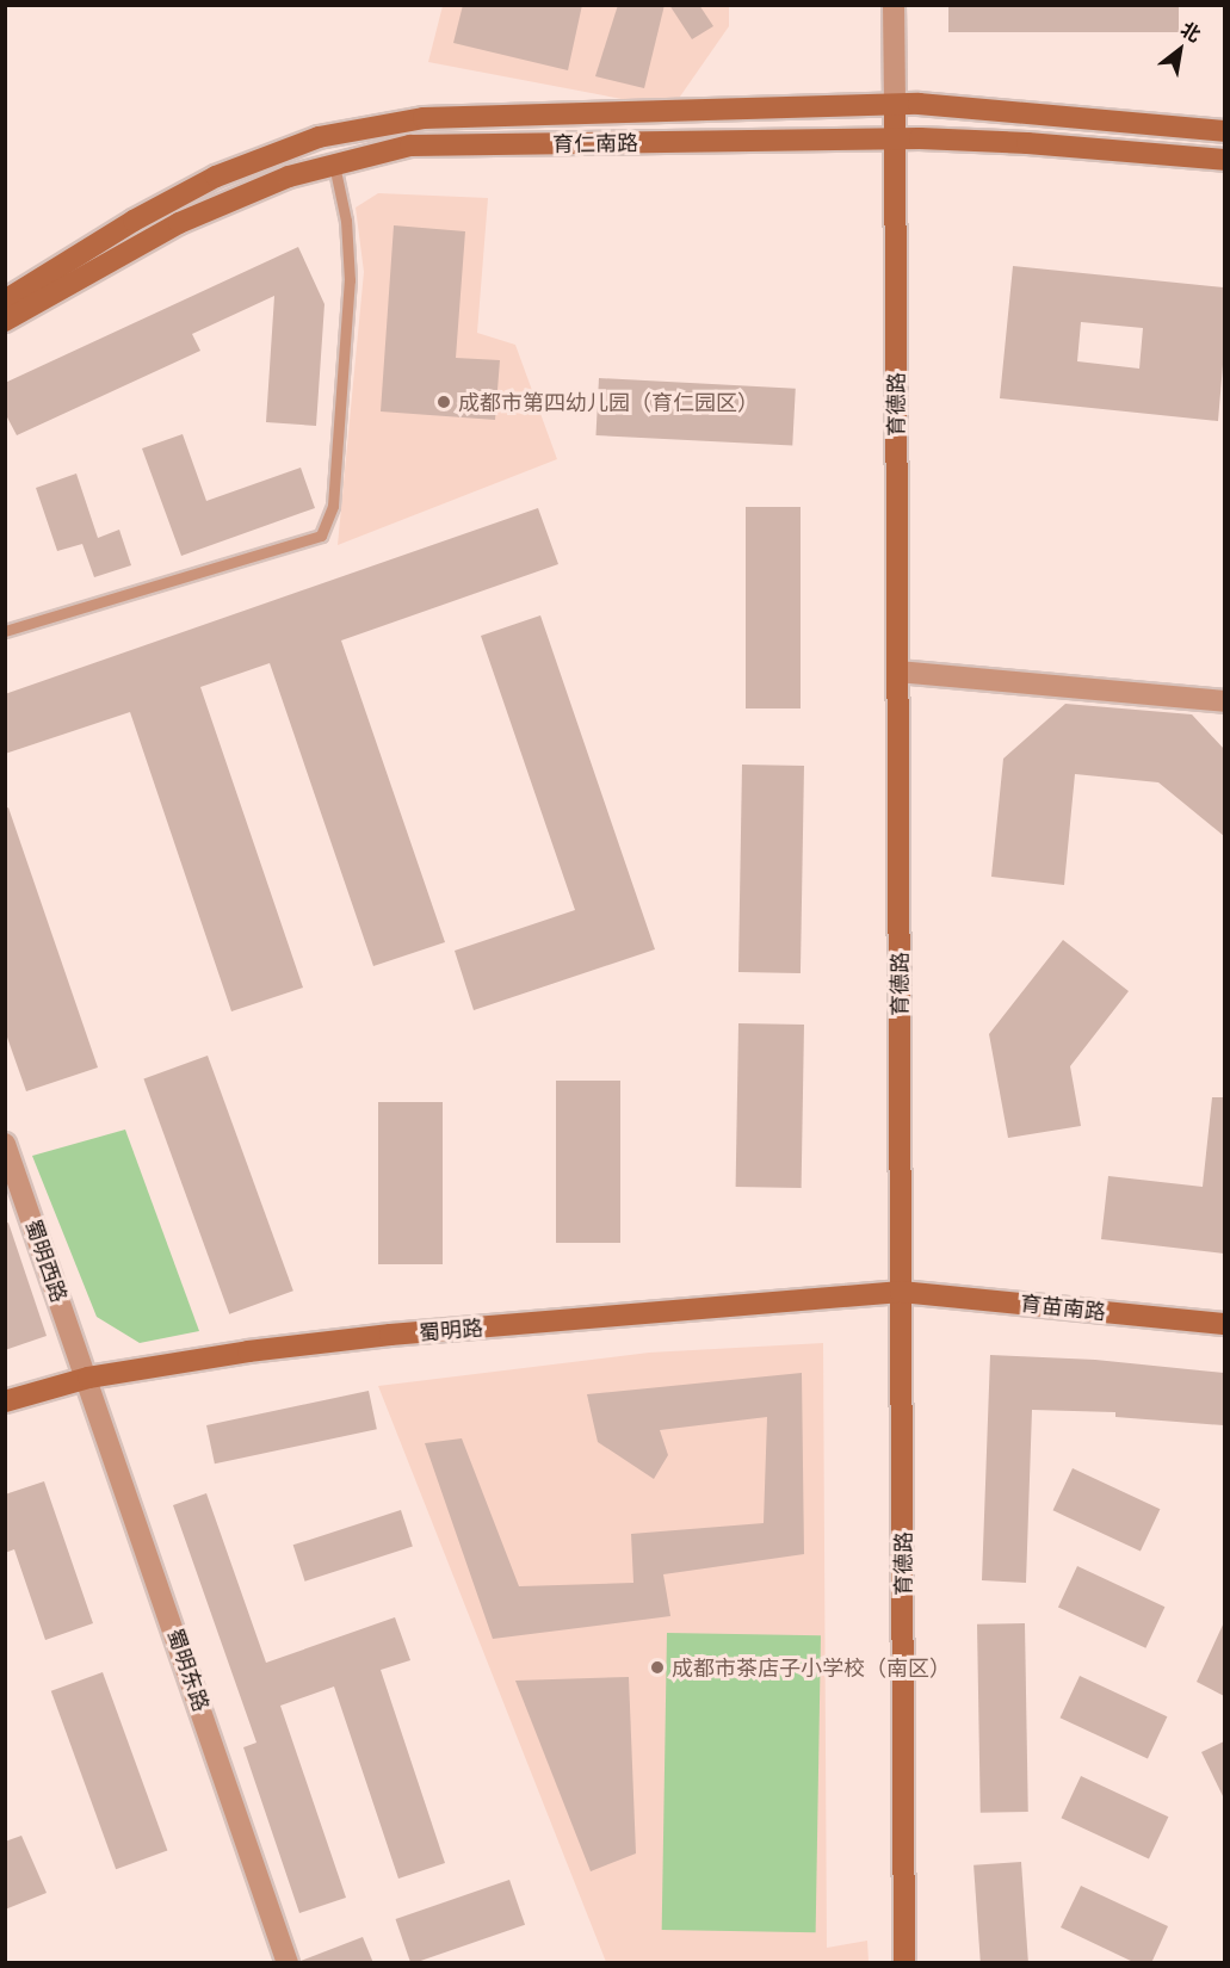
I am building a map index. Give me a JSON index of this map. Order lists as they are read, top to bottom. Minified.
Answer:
{"streets":{"street":["育仁南路","育德路","蜀明西路","育苗南路","蜀明路","蜀明东路"]},"crossings":[["育仁南路","育德路"],["育德路","育苗南路"],["育德路","蜀明路"],["蜀明西路","蜀明路"],["蜀明西路","蜀明东路"],["育苗南路","蜀明路"],["蜀明路","蜀明东路"]],"places":["成都市第四幼儿园（育仁园区）","成都市茶店子小学校（南区）"],"north":"top right"}
